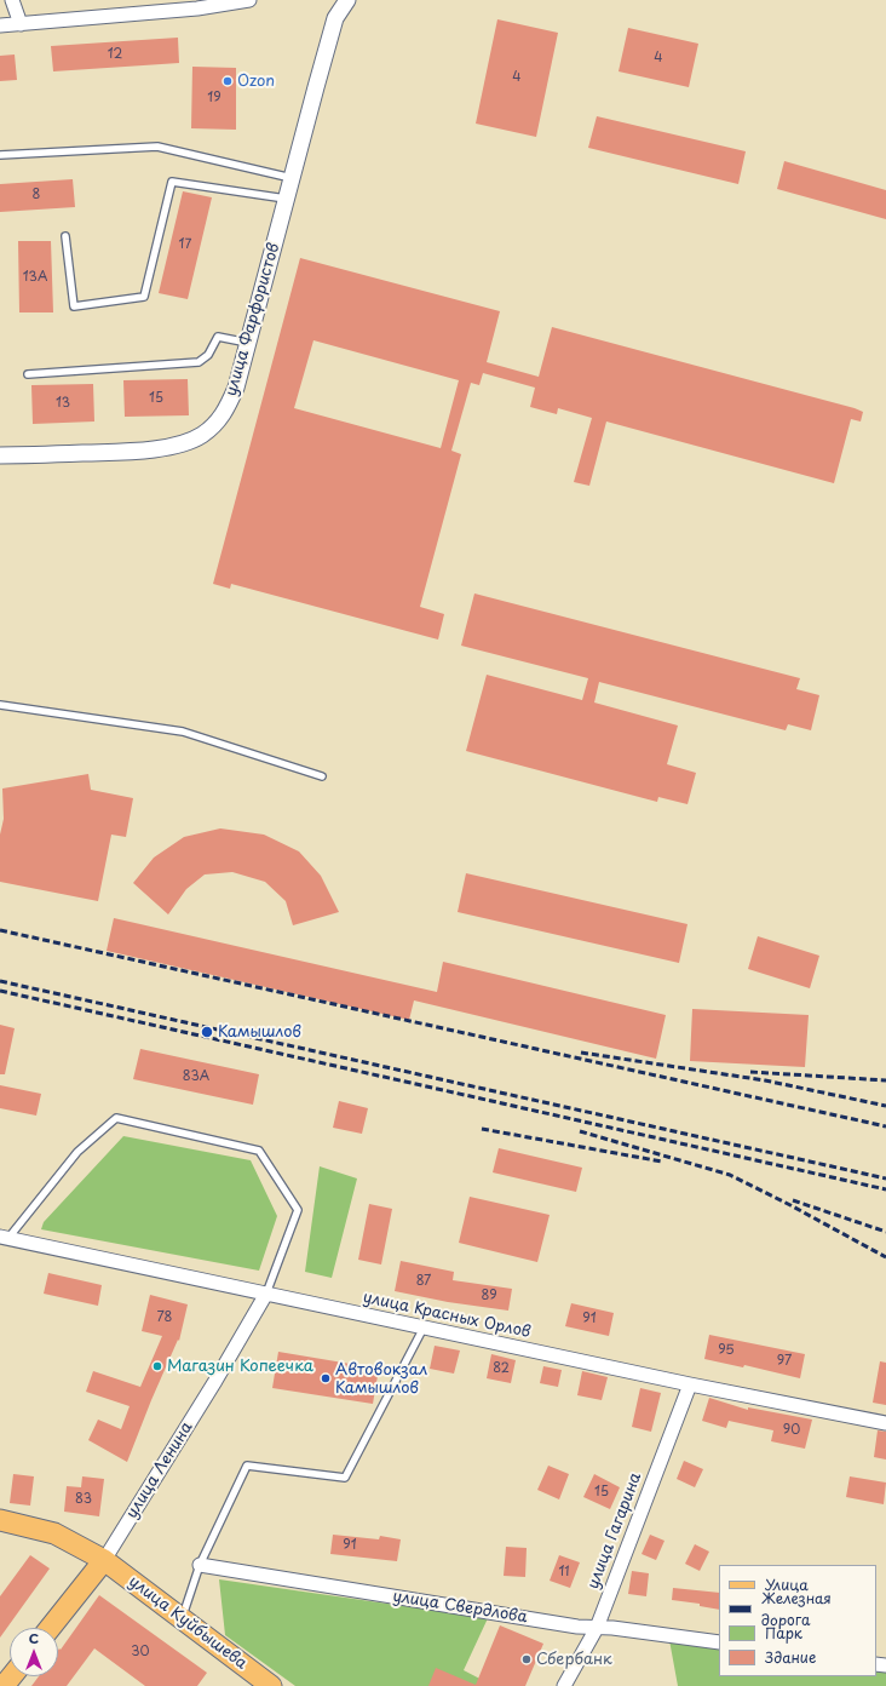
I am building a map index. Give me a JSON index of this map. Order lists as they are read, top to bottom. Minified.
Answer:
{"streets":{"main road":["улица Ленина","улица Куйбышева"],"street":["улица Фарфористов","улица Красных Орлов","улица Гагарина","улица Свердлова"]},"crossings":[["улица Красных Орлов","улица Ленина"],["улица Красных Орлов","улица Гагарина"],["улица Ленина","улица Куйбышева"],["улица Гагарина","улица Свердлова"]],"places":["Ozon","Камышлов","Магазин Копеечка","Автовокзал Камышлов","Сбербанк"],"house_numbers":["12","4","4","19","8","17","13А","15","13","83А","87","89","78","91","95","97","82","90","15","83","91","11","30"],"legend":["Улица","Железная дорога","Парк","Здание"],"north":"top"}
